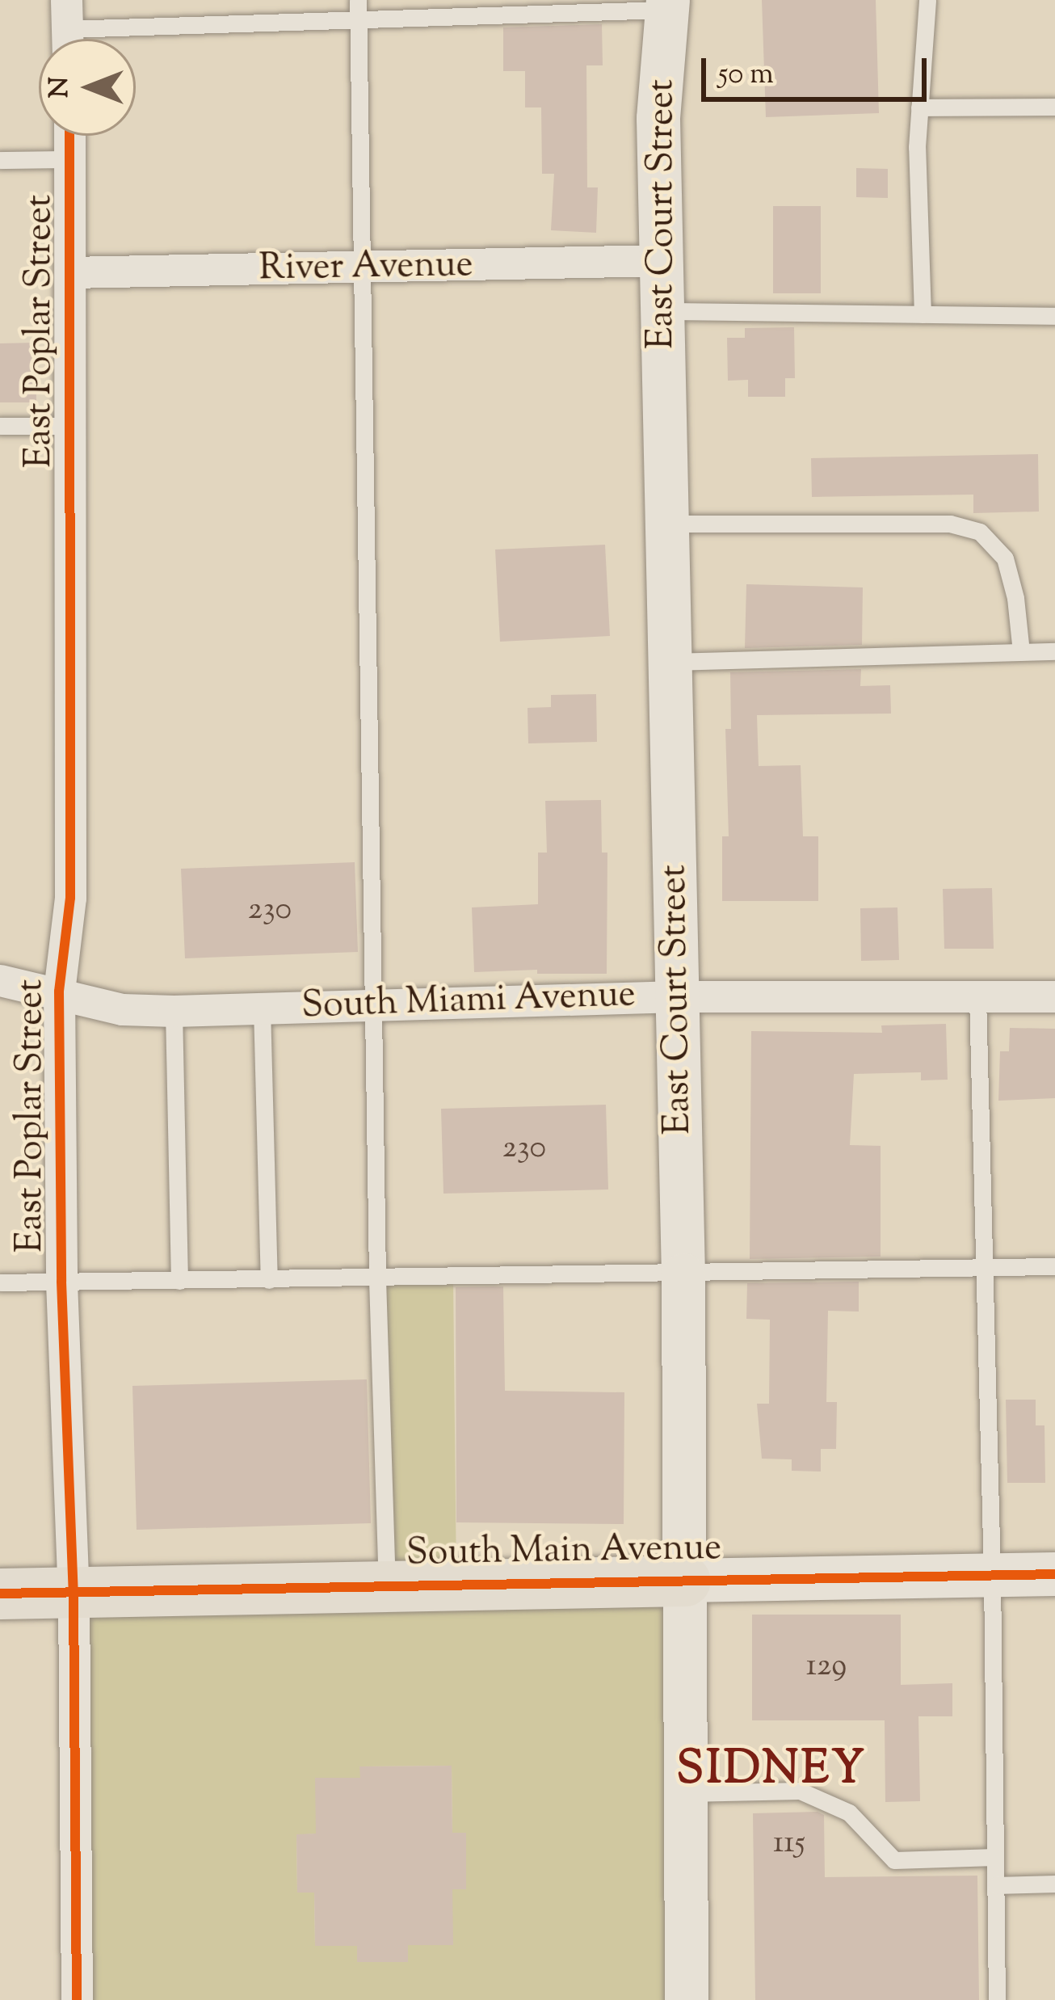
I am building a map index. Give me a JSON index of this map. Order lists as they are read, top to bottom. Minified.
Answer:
{"streets":{"main road":["East Court Street","South Main Avenue"],"street":["River Avenue","East Poplar Street","South Miami Avenue"]},"crossings":[["East Court Street","River Avenue"],["East Court Street","South Miami Avenue"],["East Court Street","South Main Avenue"],["River Avenue","East Poplar Street"],["East Poplar Street","South Miami Avenue"],["East Poplar Street","South Main Avenue"]],"districts":["SIDNEY"],"house_numbers":["230","230","129","115"],"scale_bar":"50 m","north":"left"}
